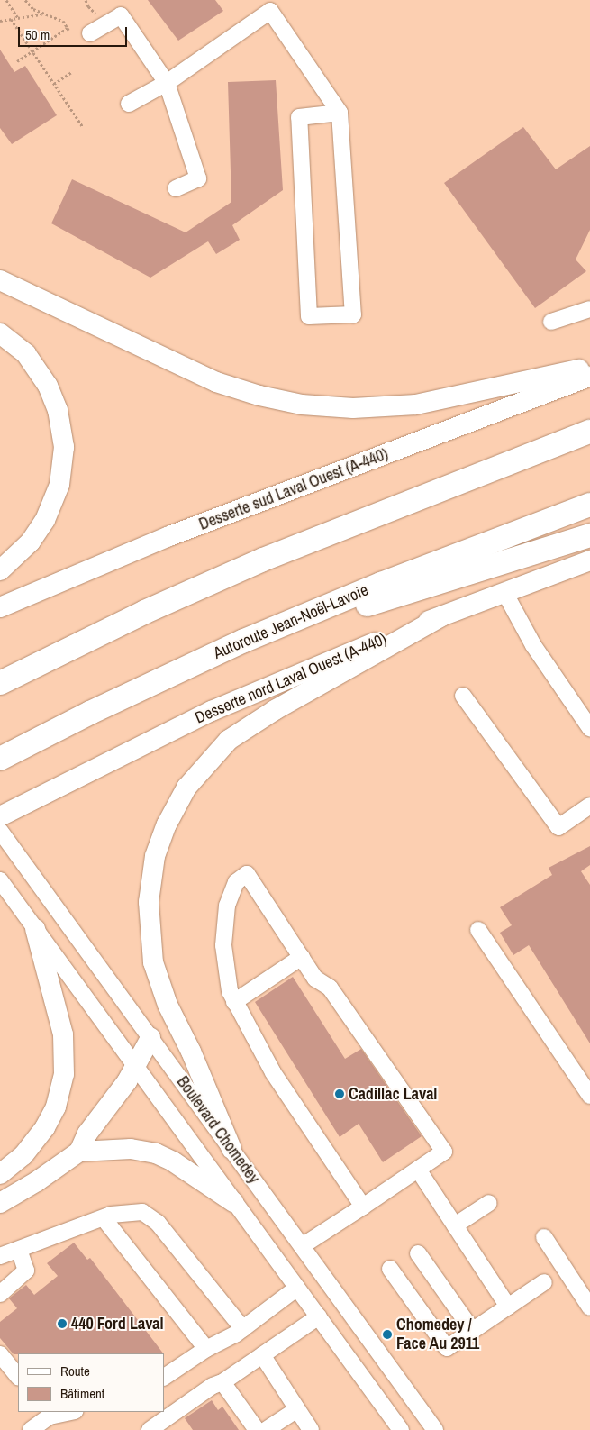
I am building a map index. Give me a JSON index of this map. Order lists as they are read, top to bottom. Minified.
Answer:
{"streets":{"highway":["Autoroute Jean-Noël-Lavoie"],"main road":["Desserte sud Laval Ouest (A-440)","Desserte nord Laval Ouest (A-440)"],"street":["Boulevard Chomedey"]},"places":["Cadillac Laval","440 Ford Laval","Chomedey / Face Au 2911"],"legend":["Route","Bâtiment"],"scale_bar":"50 m"}
